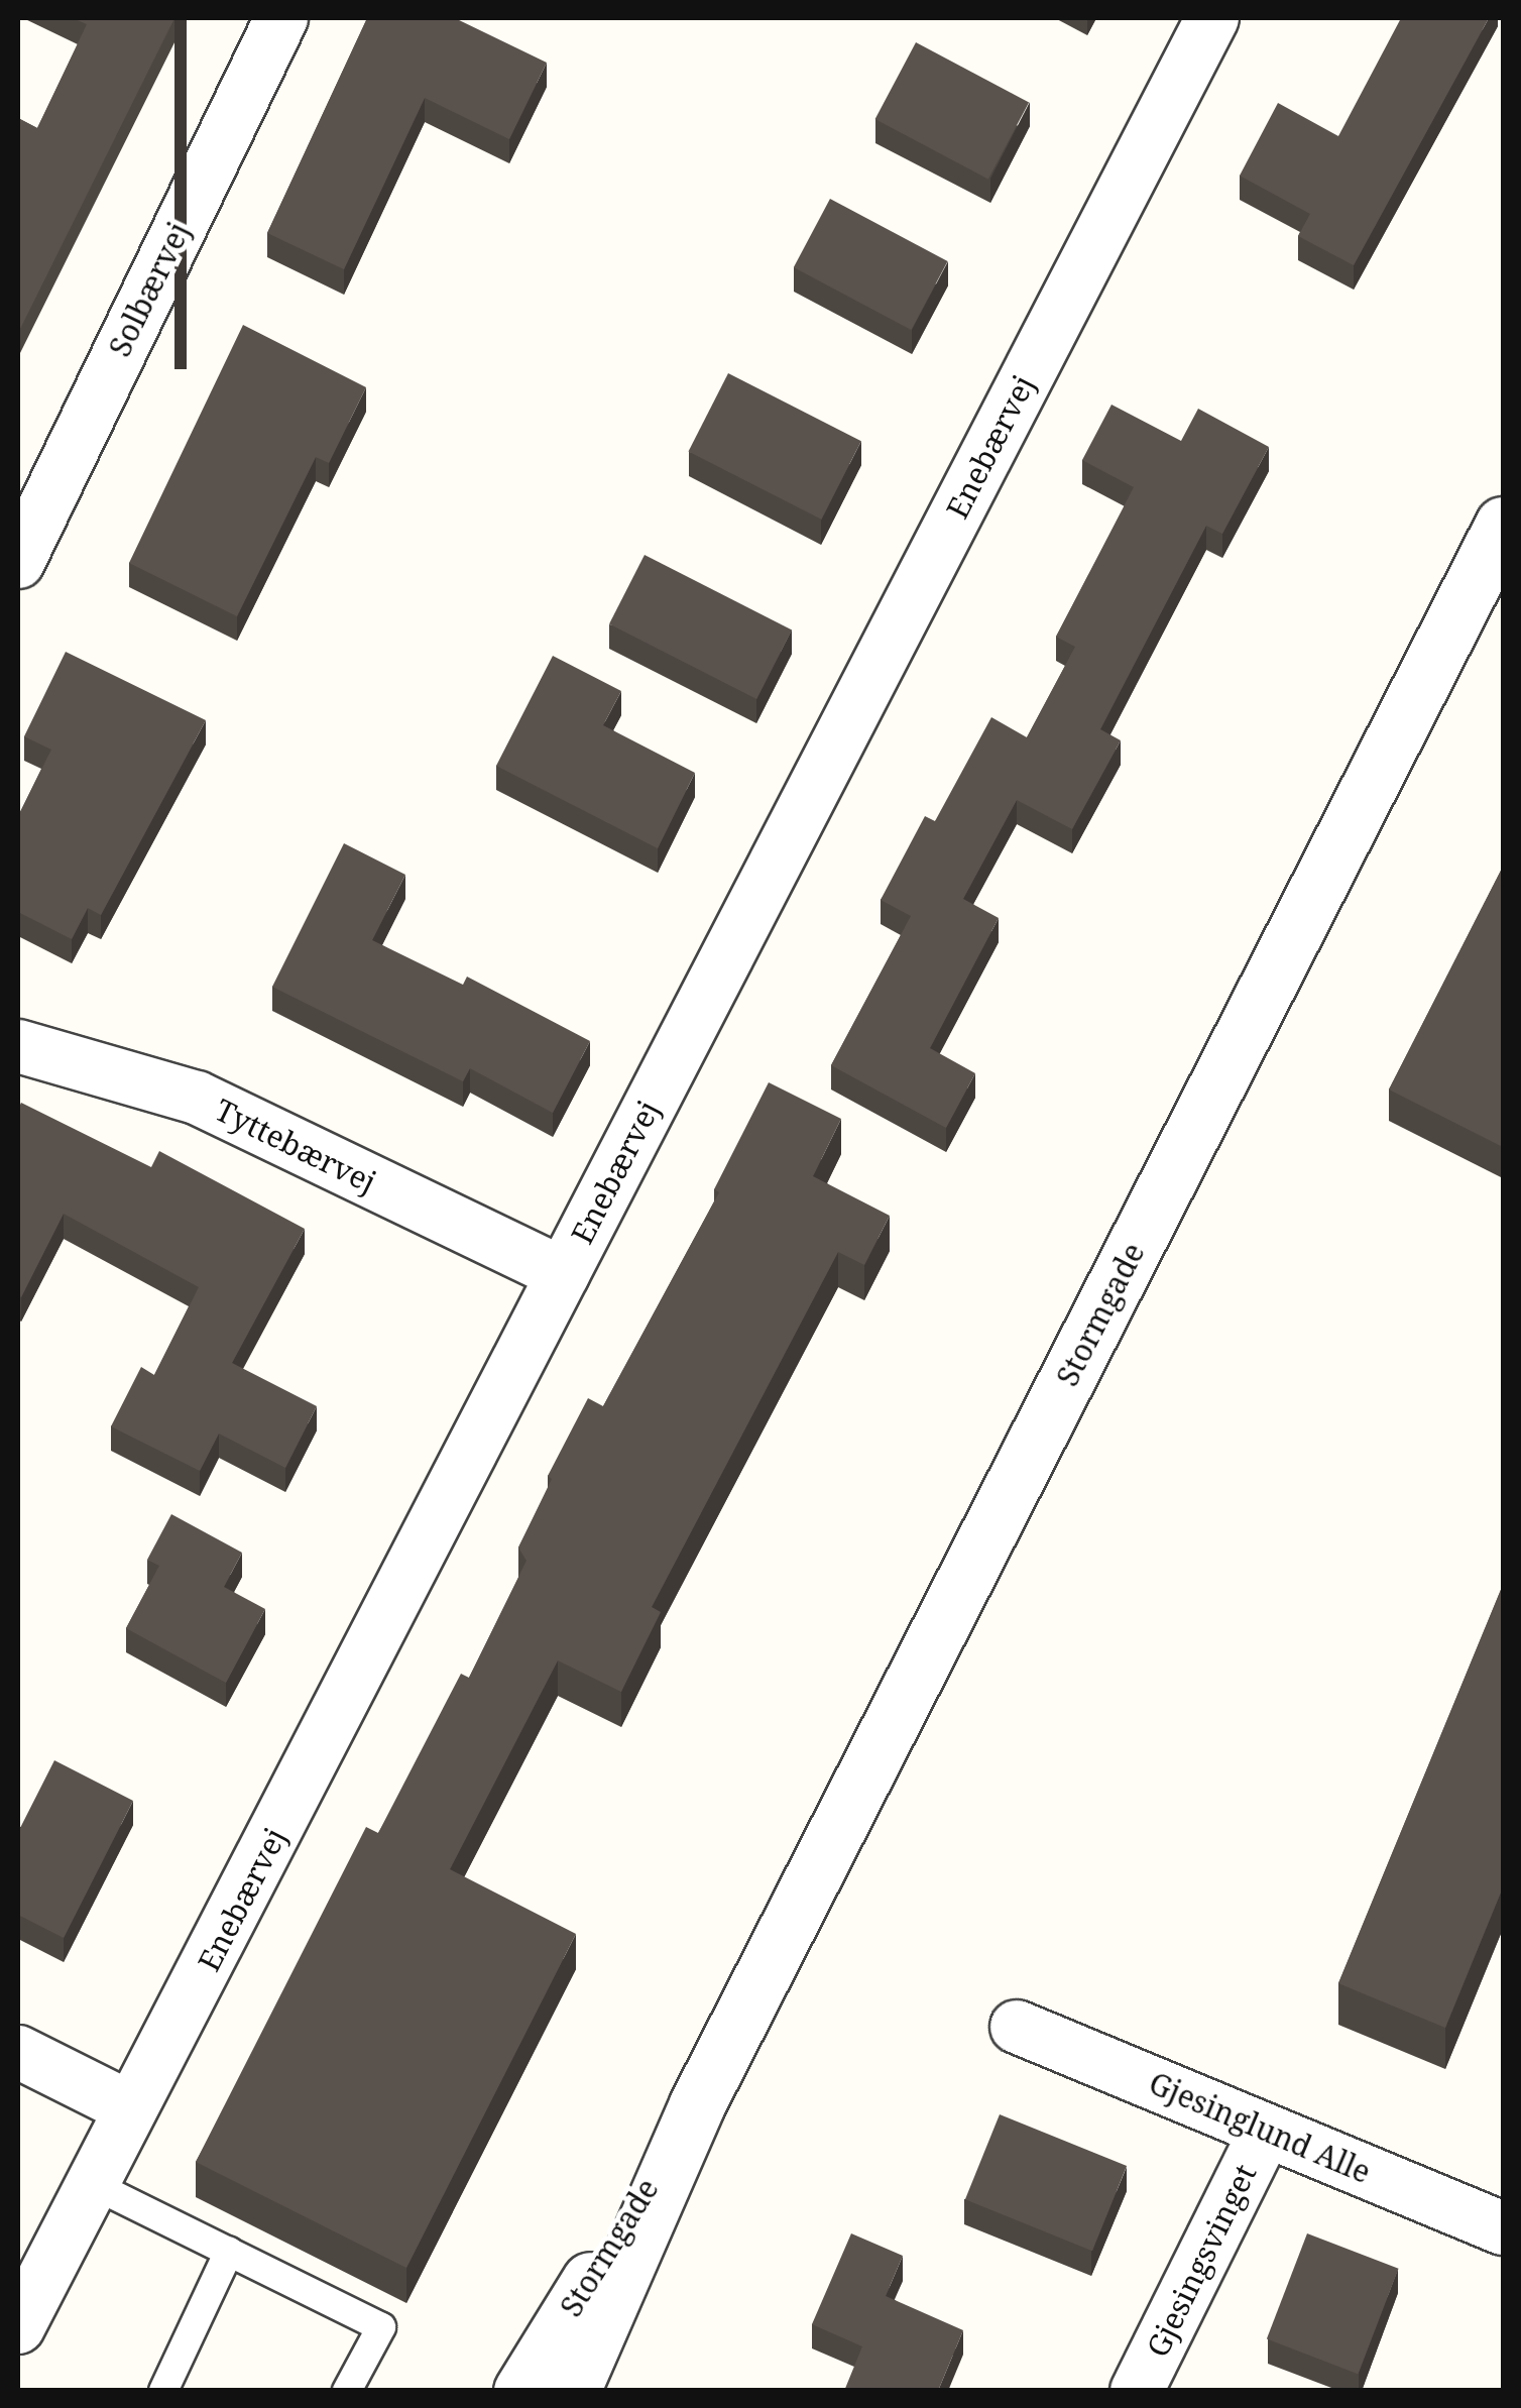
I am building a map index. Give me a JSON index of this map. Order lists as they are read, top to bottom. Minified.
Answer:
{"streets":{"street":["Solbærvej","Enebærvej","Tyttebærvej","Stormgade","Gjesinglund Alle","Gjesingsvinget"]},"crossings":[["Enebærvej","Tyttebærvej"],["Gjesinglund Alle","Gjesingsvinget"]]}
